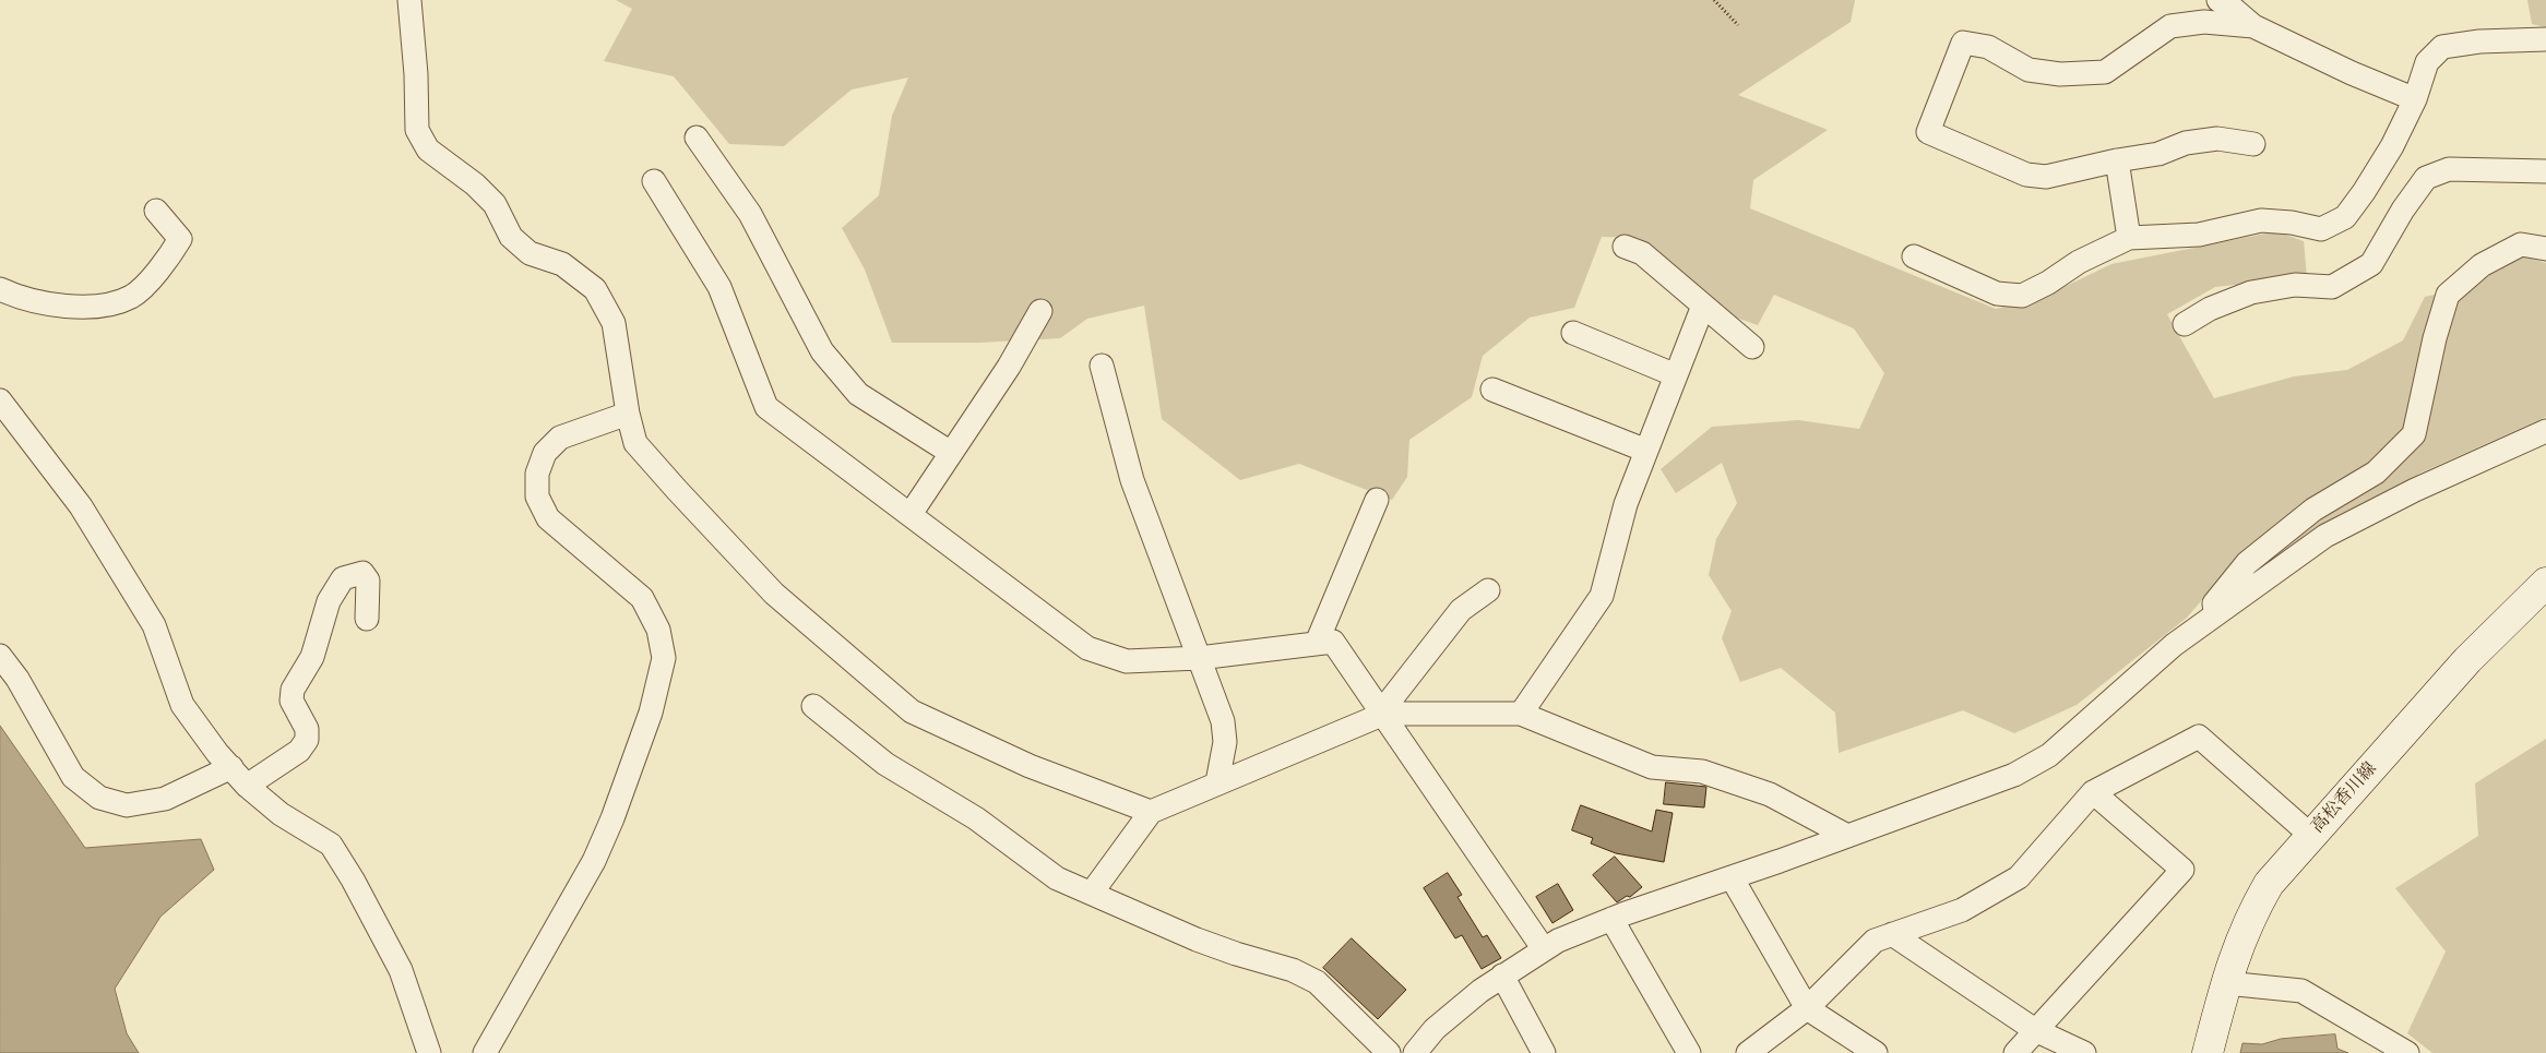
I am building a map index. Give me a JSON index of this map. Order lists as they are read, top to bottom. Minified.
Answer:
{"streets":{"main road":["高松香川線"]}}
